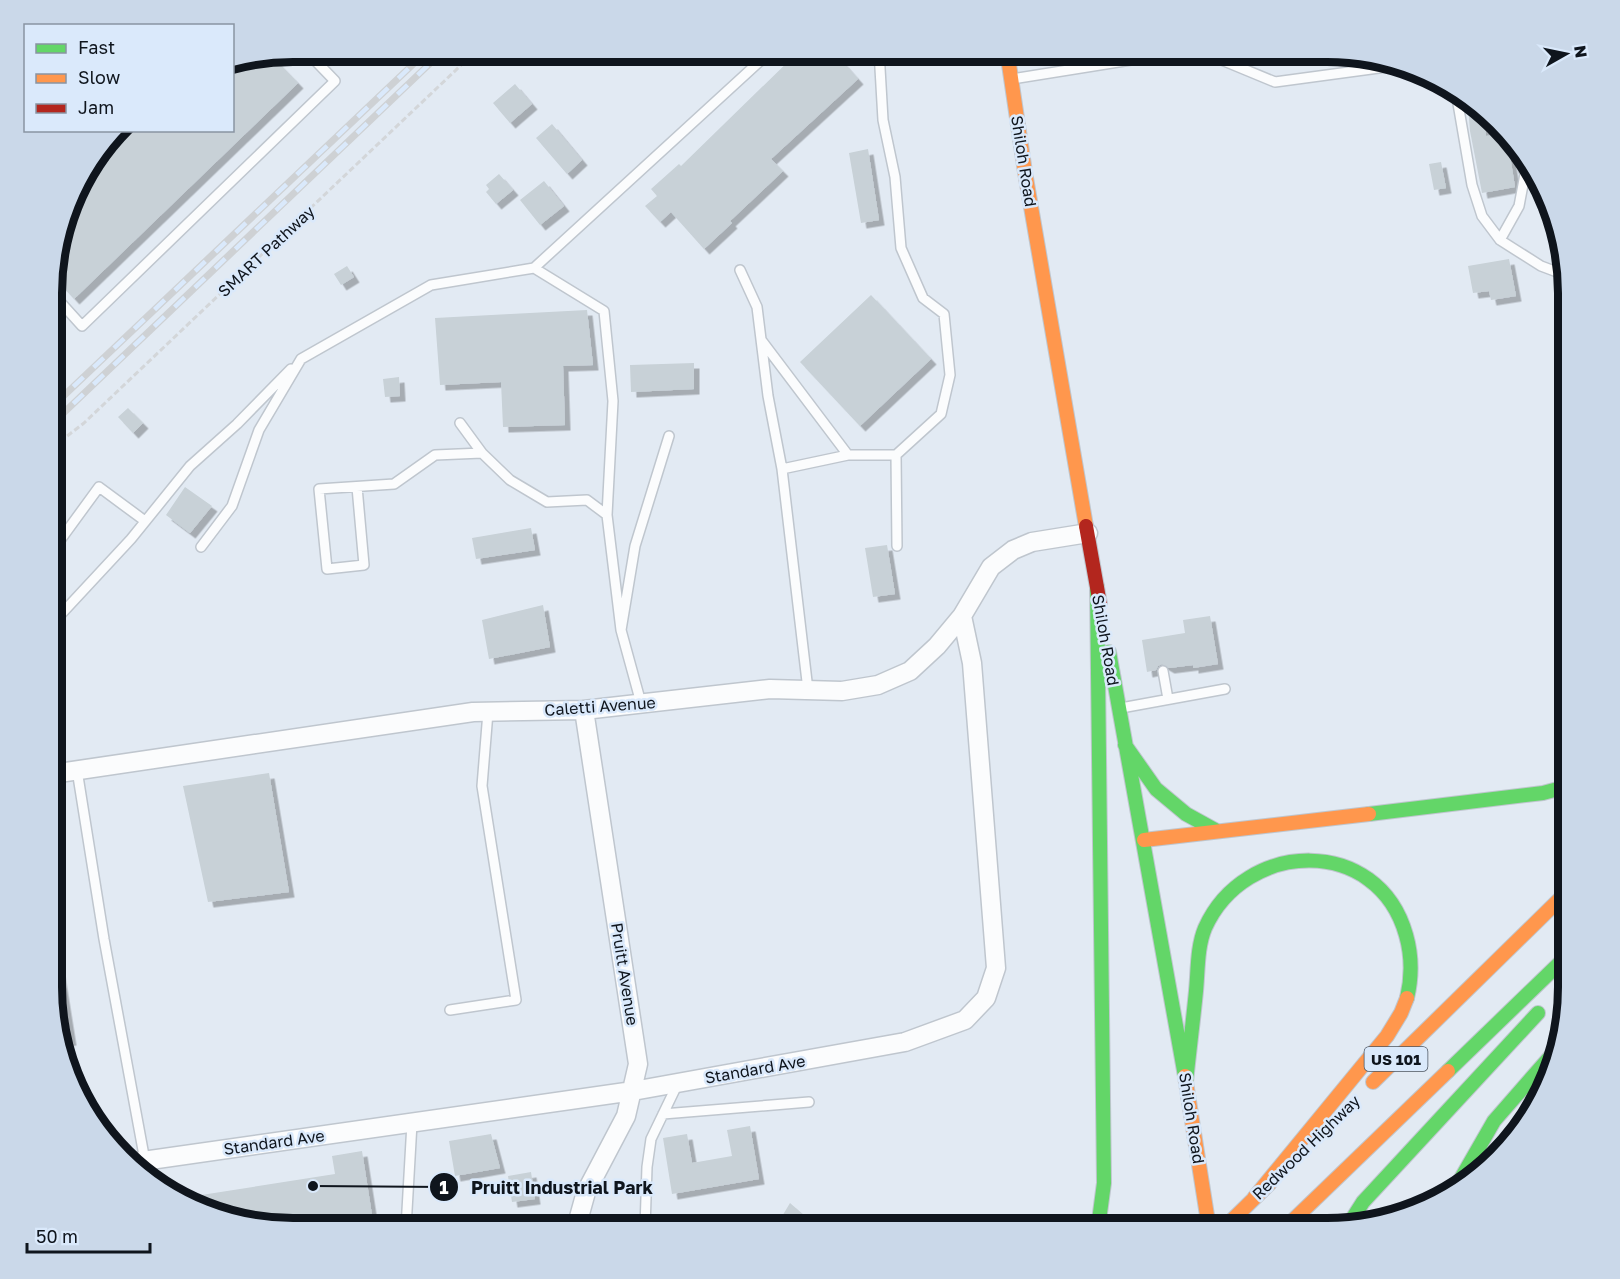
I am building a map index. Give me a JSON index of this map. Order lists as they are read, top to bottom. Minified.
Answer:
{"streets":{"main road":["Shiloh Road","US 101","Redwood Highway"],"street":["Caletti Avenue","Pruitt Avenue","Standard Ave"],"path":["SMART Pathway"]},"crossings":[["Shiloh Road","Caletti Avenue"],["Caletti Avenue","Pruitt Avenue"],["Caletti Avenue","Standard Ave"],["Pruitt Avenue","Standard Ave"]],"places":["Pruitt Industrial Park"],"legend":["Fast","Slow","Jam"],"scale_bar":"50 m","north":"right"}
